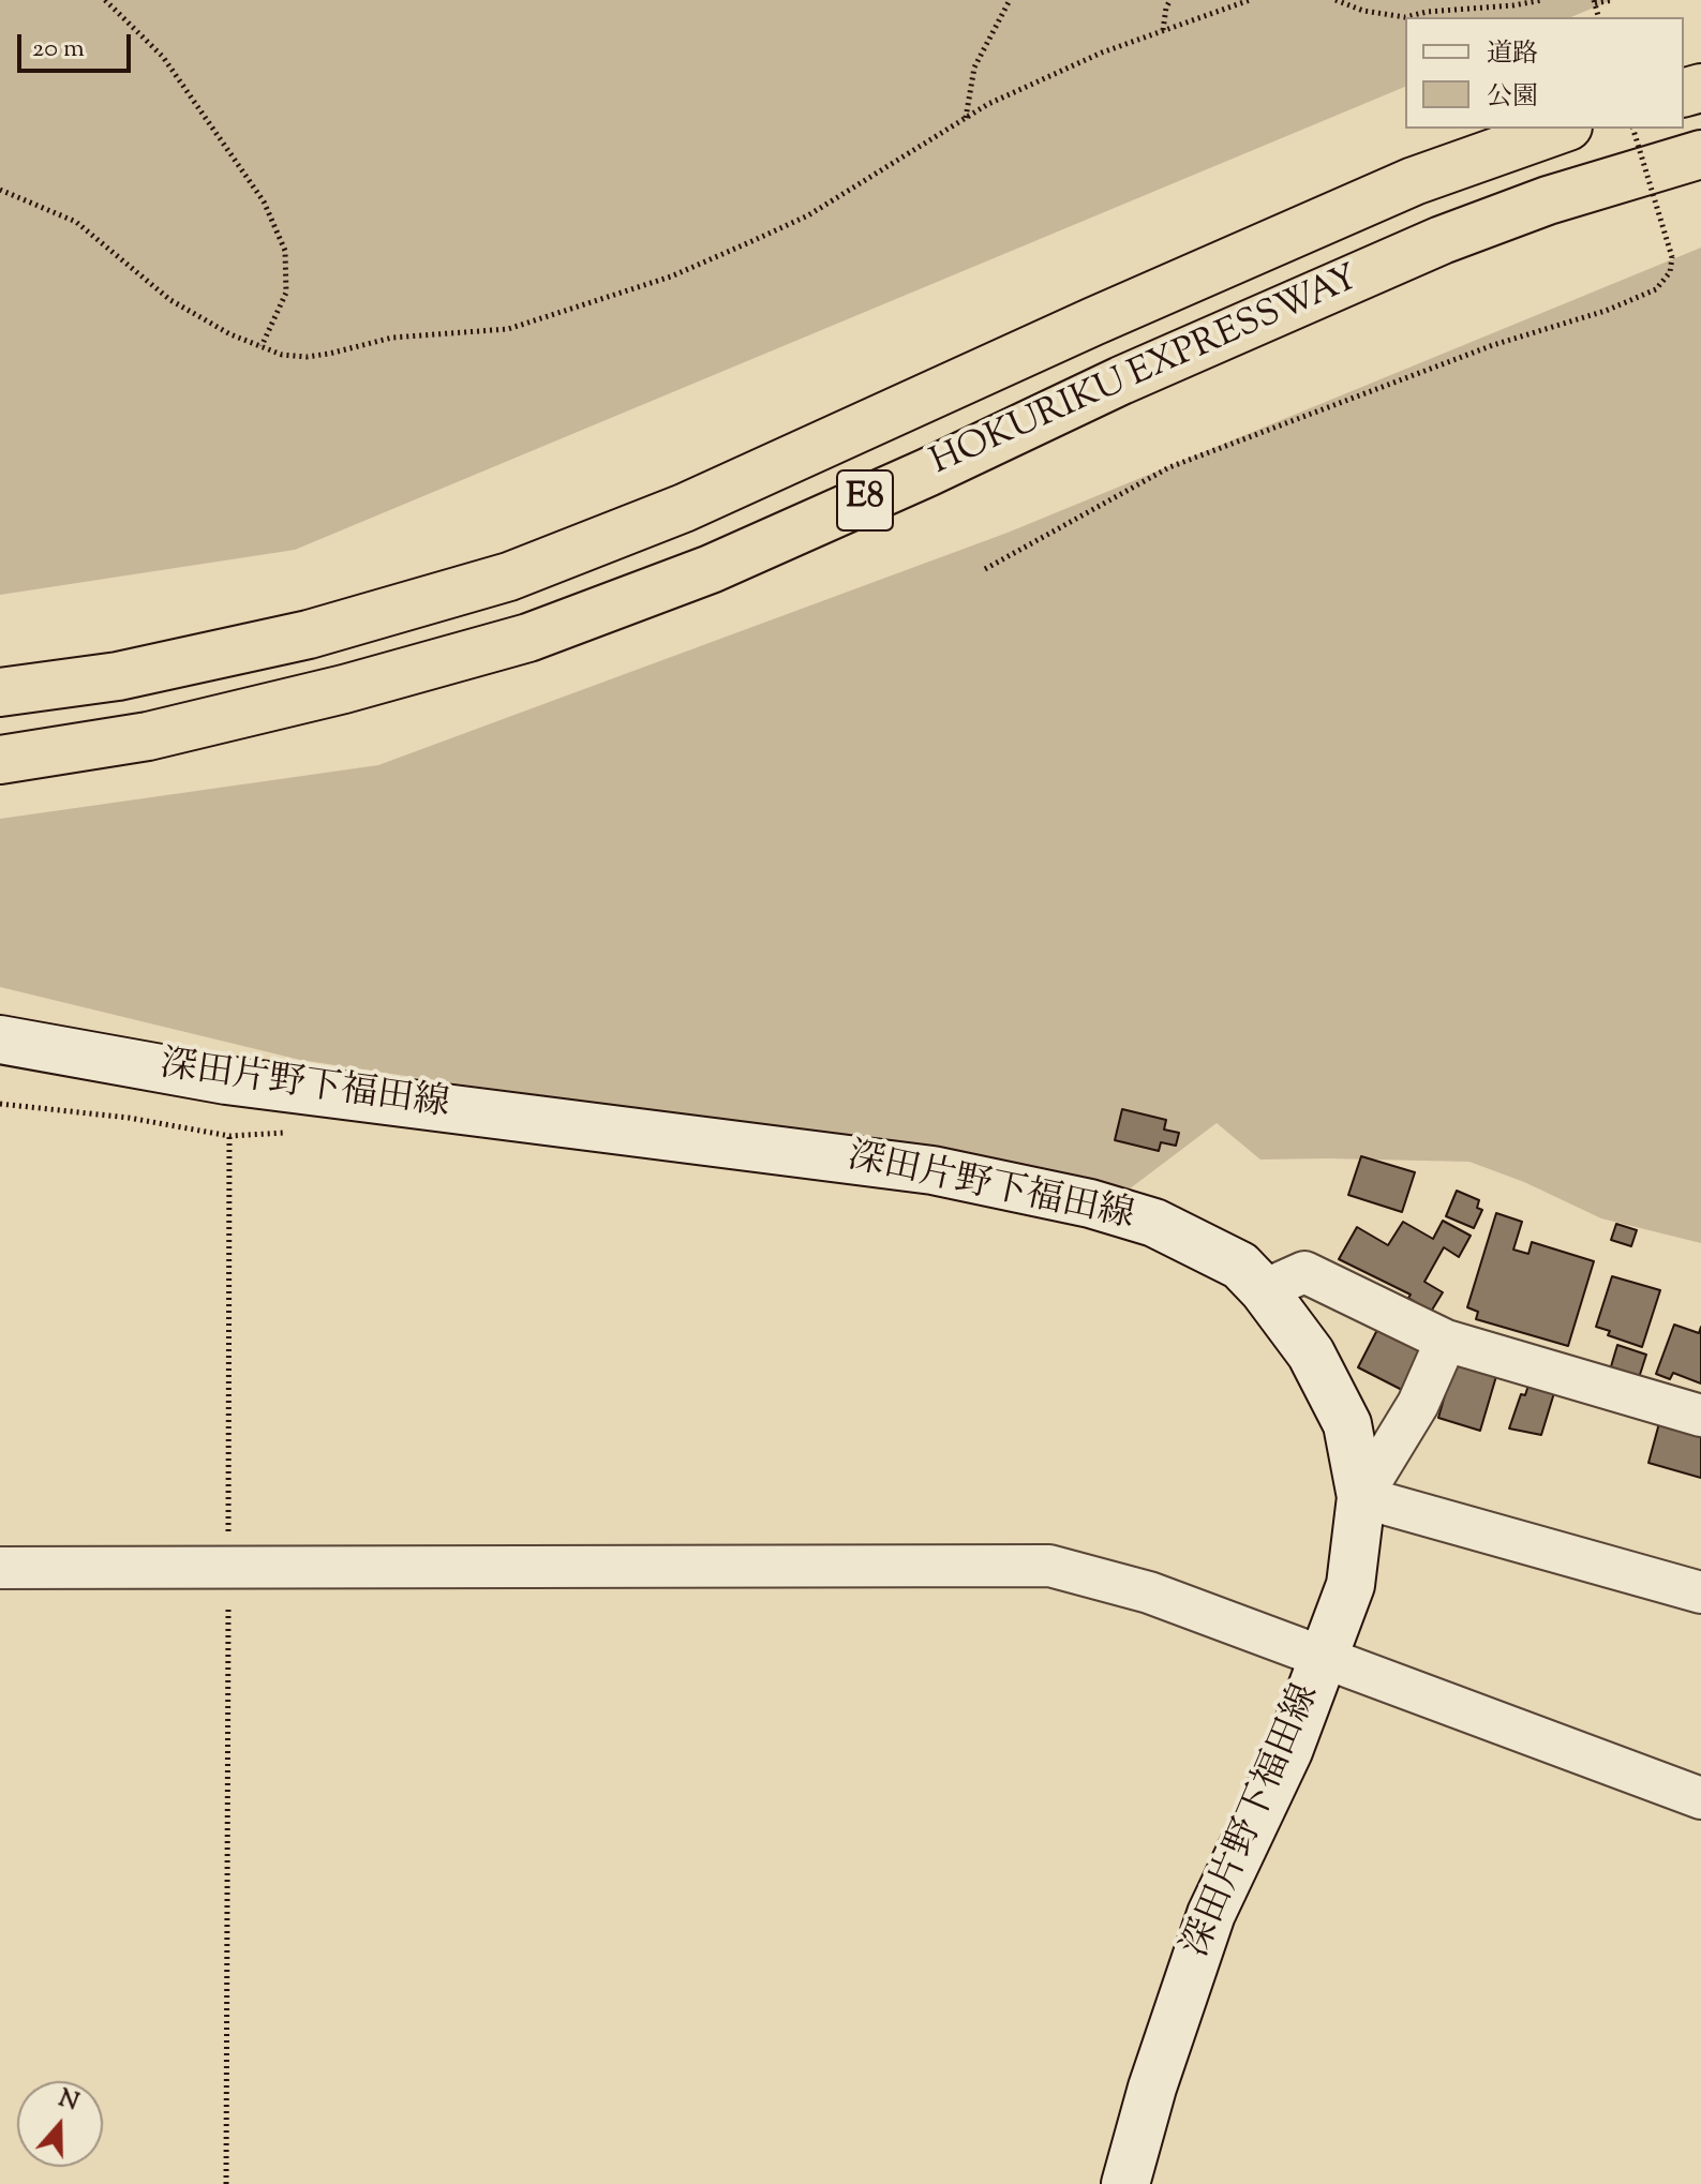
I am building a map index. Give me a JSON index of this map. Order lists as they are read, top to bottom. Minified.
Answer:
{"streets":{"highway":["HOKURIKU EXPRESSWAY","E8"],"main road":["深田片野下福田線"]},"legend":["道路","公園"],"scale_bar":"20 m","north":"top"}
